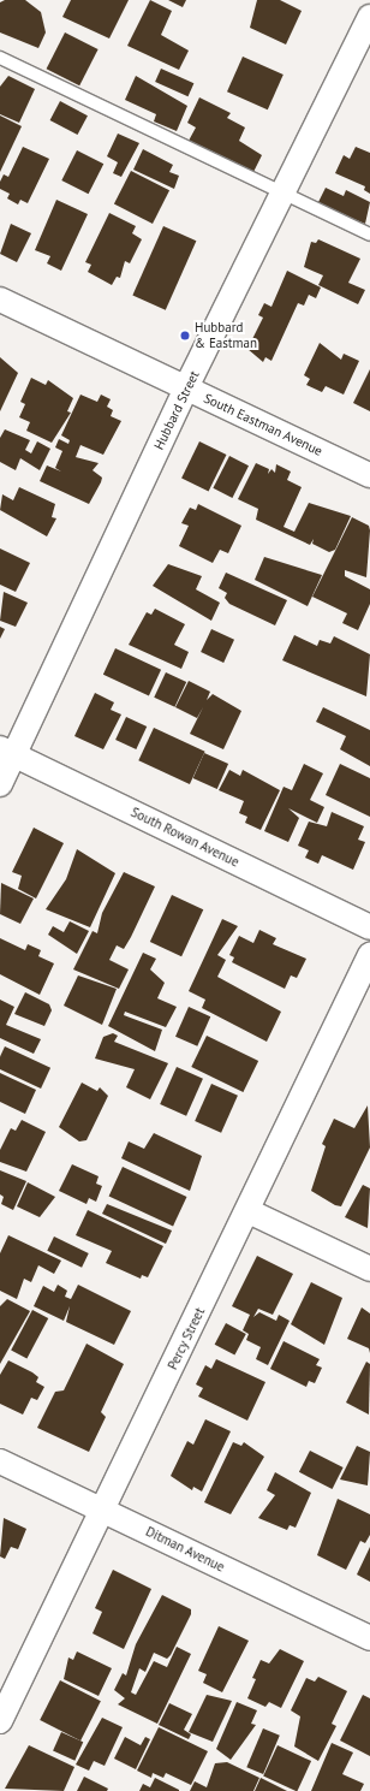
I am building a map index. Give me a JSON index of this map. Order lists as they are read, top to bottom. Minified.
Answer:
{"streets":{"street":["Hubbard Street","South Eastman Avenue","South Rowan Avenue","Percy Street","Ditman Avenue"]},"crossings":[["Hubbard Street","South Eastman Avenue"],["Hubbard Street","South Rowan Avenue"],["Percy Street","Ditman Avenue"]],"places":["Hubbard & Eastman"]}
